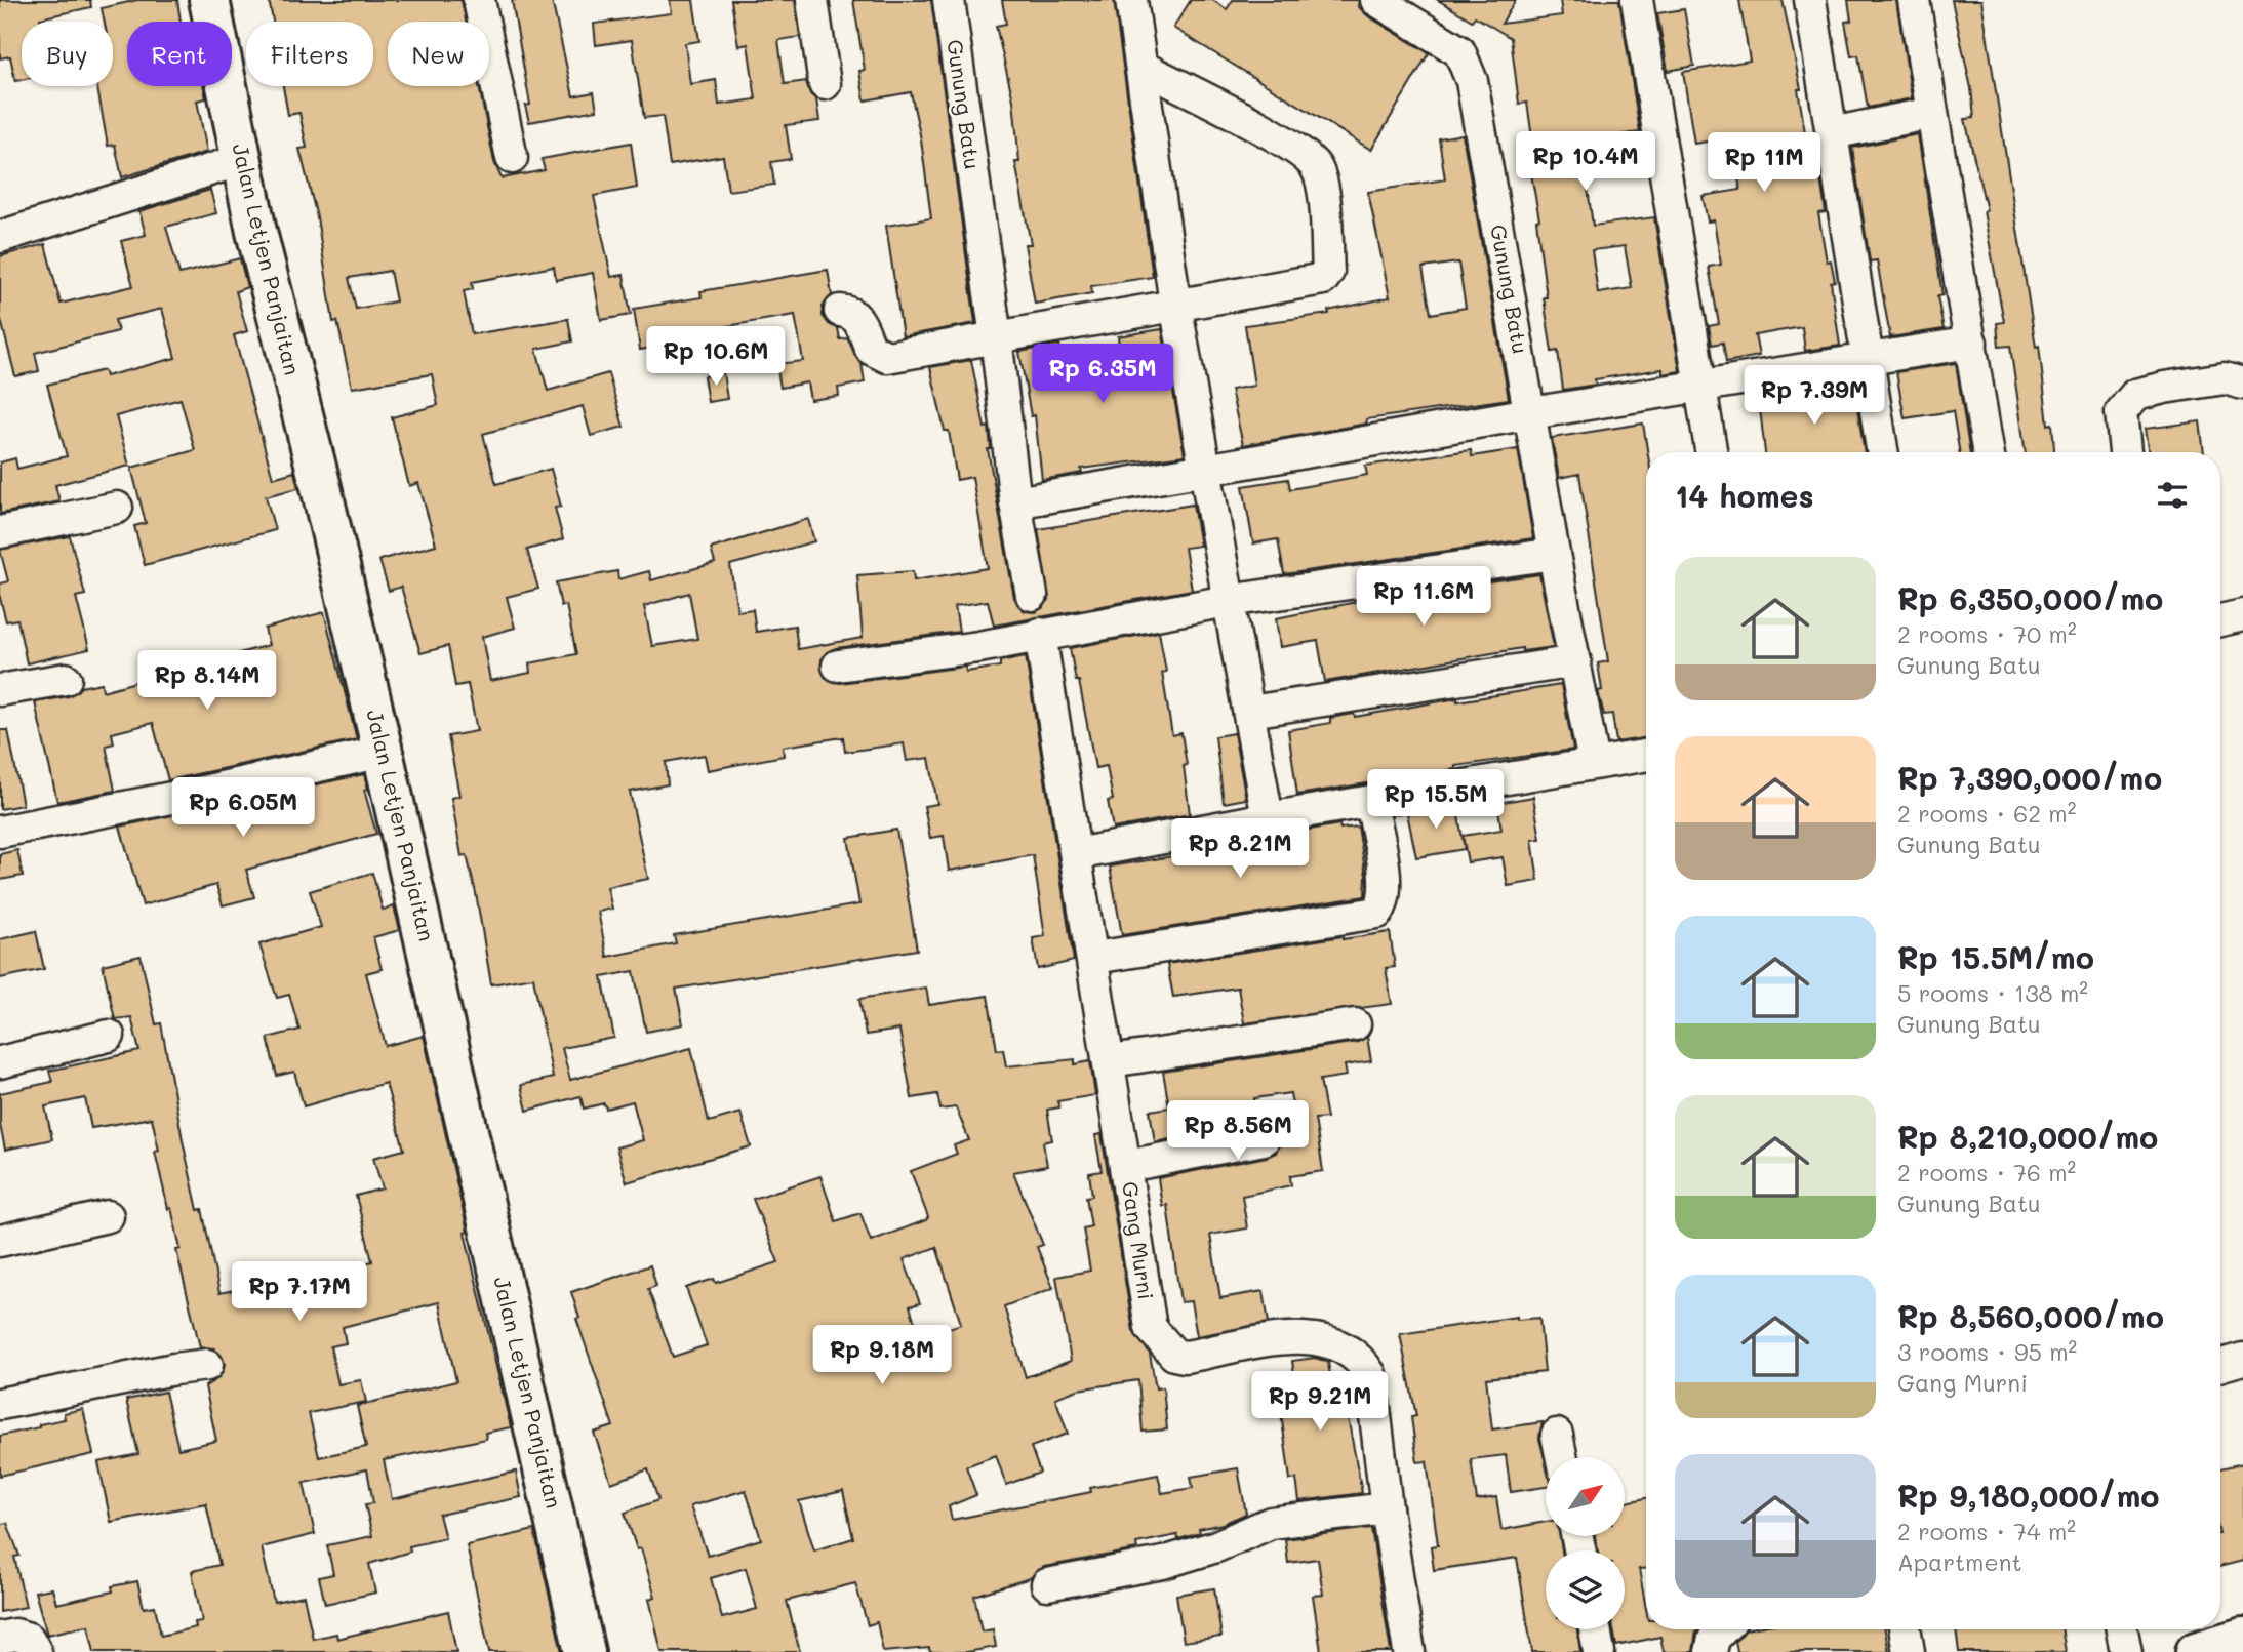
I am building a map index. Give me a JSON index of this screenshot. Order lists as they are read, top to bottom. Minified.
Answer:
{"streets":{"main road":["Jalan Letjen Panjaitan"],"street":["Gunung Batu","Gang Murni"]},"north":"top right","page":{"chip":["Buy","Rent","Filters","New"],"price":["Rp 10.4M","Rp 11M","Rp 10.6M","Rp 6.35M","Rp 7.39M","Rp 11.6M","Rp 8.14M","Rp 15.5M","Rp 6.05M","Rp 8.21M","Rp 8.56M","Rp 7.17M","Rp 9.18M","Rp 9.21M"],"heading":"14 homes","list":[{"name":"Rp 6,350,000/mo","note":"2 rooms · 70 m² · Gunung Batu"},{"name":"Rp 7,390,000/mo","note":"2 rooms · 62 m² · Gunung Batu"},{"name":"Rp 15.5M/mo","note":"5 rooms · 138 m² · Gunung Batu"},{"name":"Rp 8,210,000/mo","note":"2 rooms · 76 m² · Gunung Batu"},{"name":"Rp 8,560,000/mo","note":"3 rooms · 95 m² · Gang Murni"},{"name":"Rp 9,180,000/mo","note":"2 rooms · 74 m² · Apartment"}]}}
